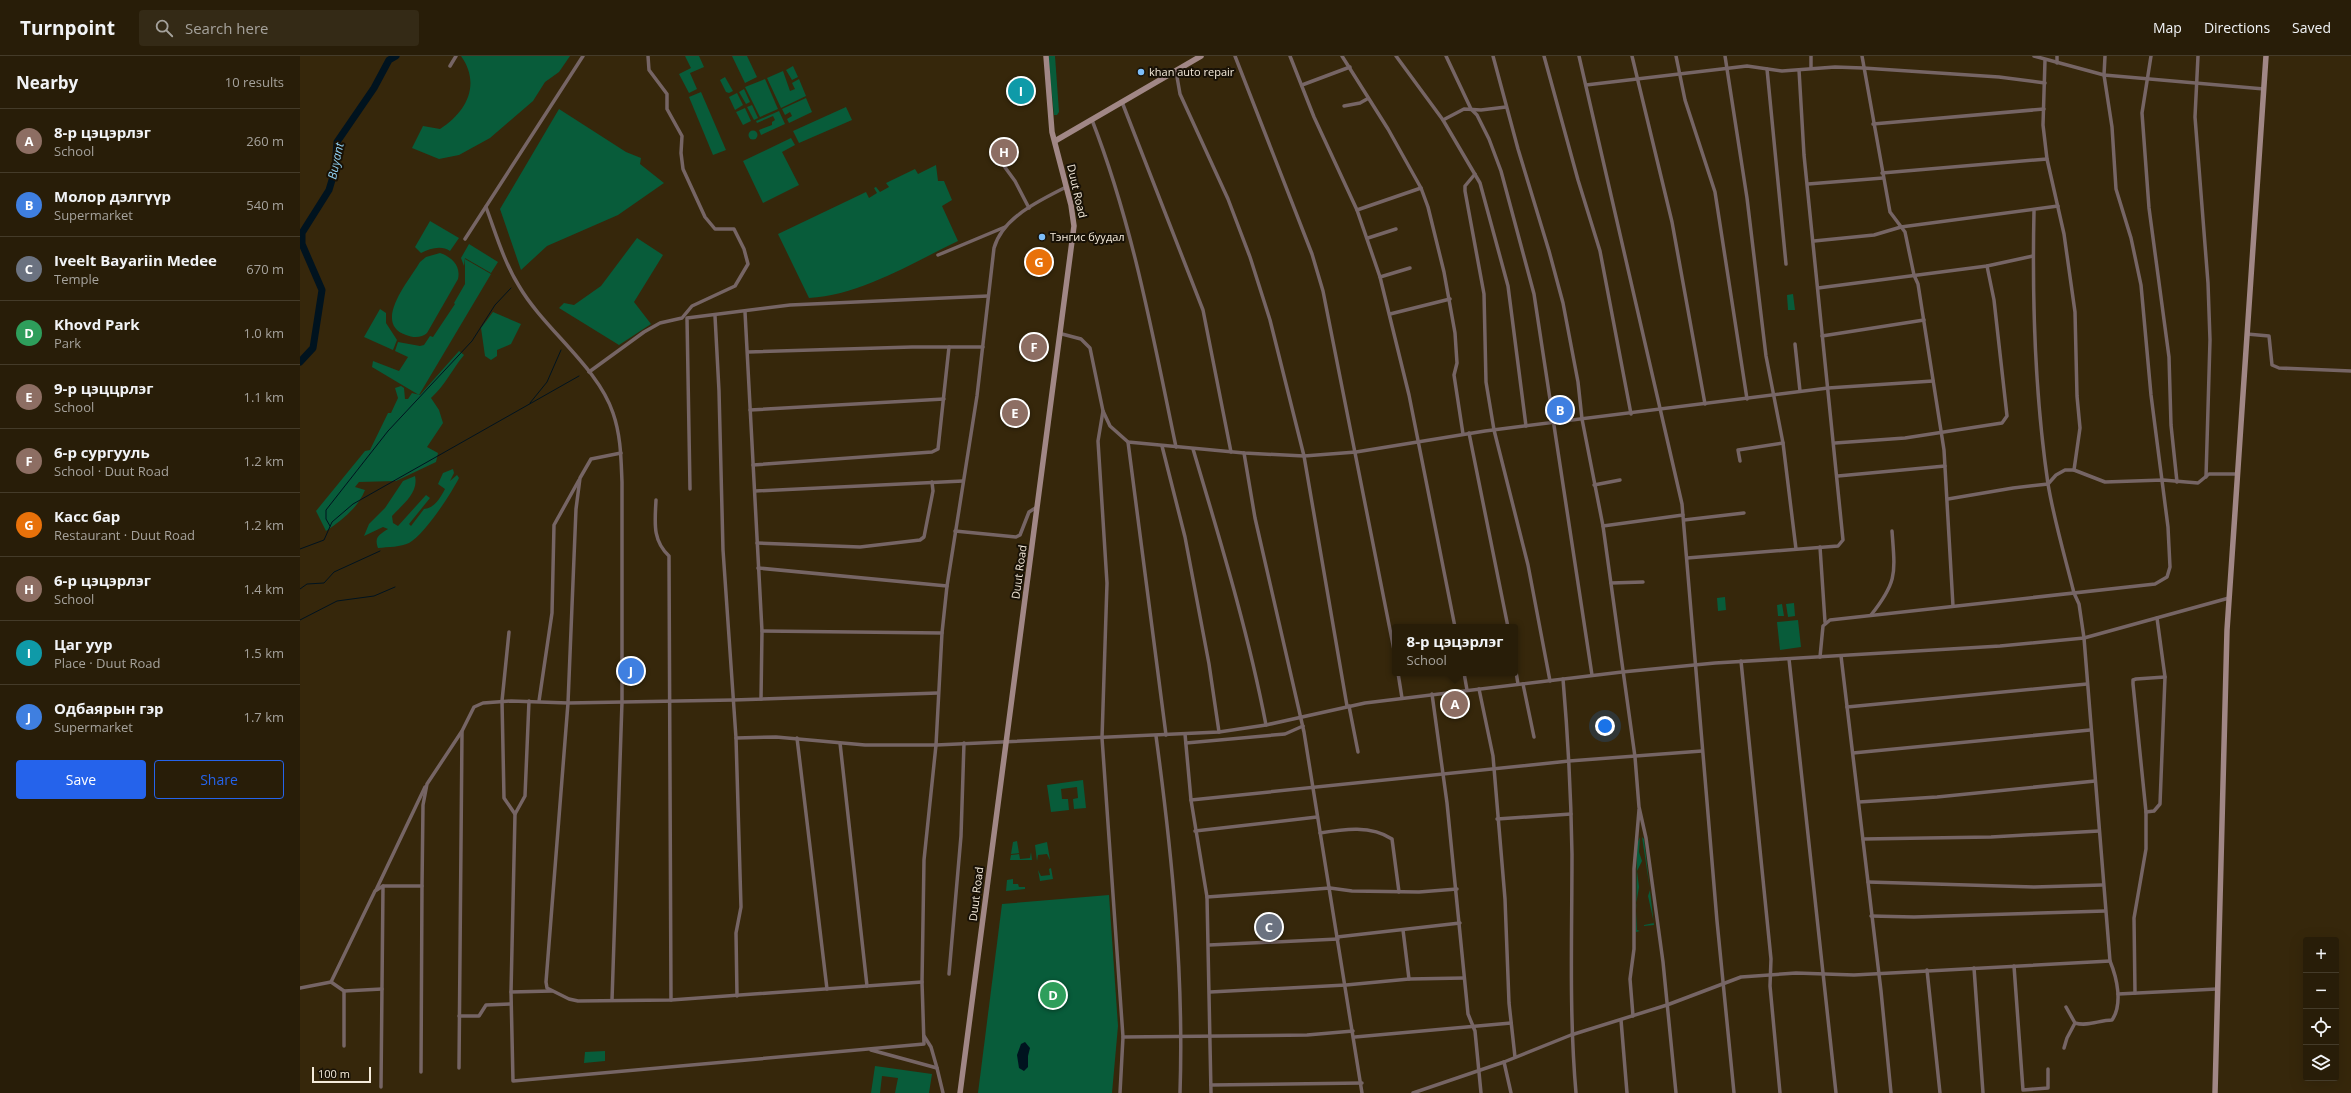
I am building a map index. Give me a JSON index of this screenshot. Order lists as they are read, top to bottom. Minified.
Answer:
{"streets":{"main road":["Duut Road"]},"water":["Buyant"],"places":["khan auto repair","Тэнгис буудал"],"scale_bar":"100 m","page":{"header":"Turnpoint","search":"Search here","nav":["Map","Directions","Saved"],"heading":["Nearby","10 results"],"pins":["I","H","G","F","B","E","J","A","C","D"],"list":[{"mark":"A","name":"8-р цэцэрлэг","note":"School","value":"260 m"},{"mark":"B","name":"Молор дэлгүүр","note":"Supermarket","value":"540 m"},{"mark":"C","name":"Iveelt Bayariin Medee","note":"Temple","value":"670 m"},{"mark":"D","name":"Khovd Park","note":"Park","value":"1.0 km"},{"mark":"E","name":"9-р цэццрлэг","note":"School","value":"1.1 km"},{"mark":"F","name":"6-р сургууль","note":"School · Duut Road","value":"1.2 km"},{"mark":"G","name":"Касс бар","note":"Restaurant · Duut Road","value":"1.2 km"},{"mark":"H","name":"6-р цэцэрлэг","note":"School","value":"1.4 km"},{"mark":"I","name":"Цаг уур","note":"Place · Duut Road","value":"1.5 km"},{"mark":"J","name":"Одбаярын гэр","note":"Supermarket","value":"1.7 km"}],"popup":["8-р цэцэрлэг","School"],"buttons":["Save","Share"],"map_buttons":["+","−"],"scale":"100 m"}}
